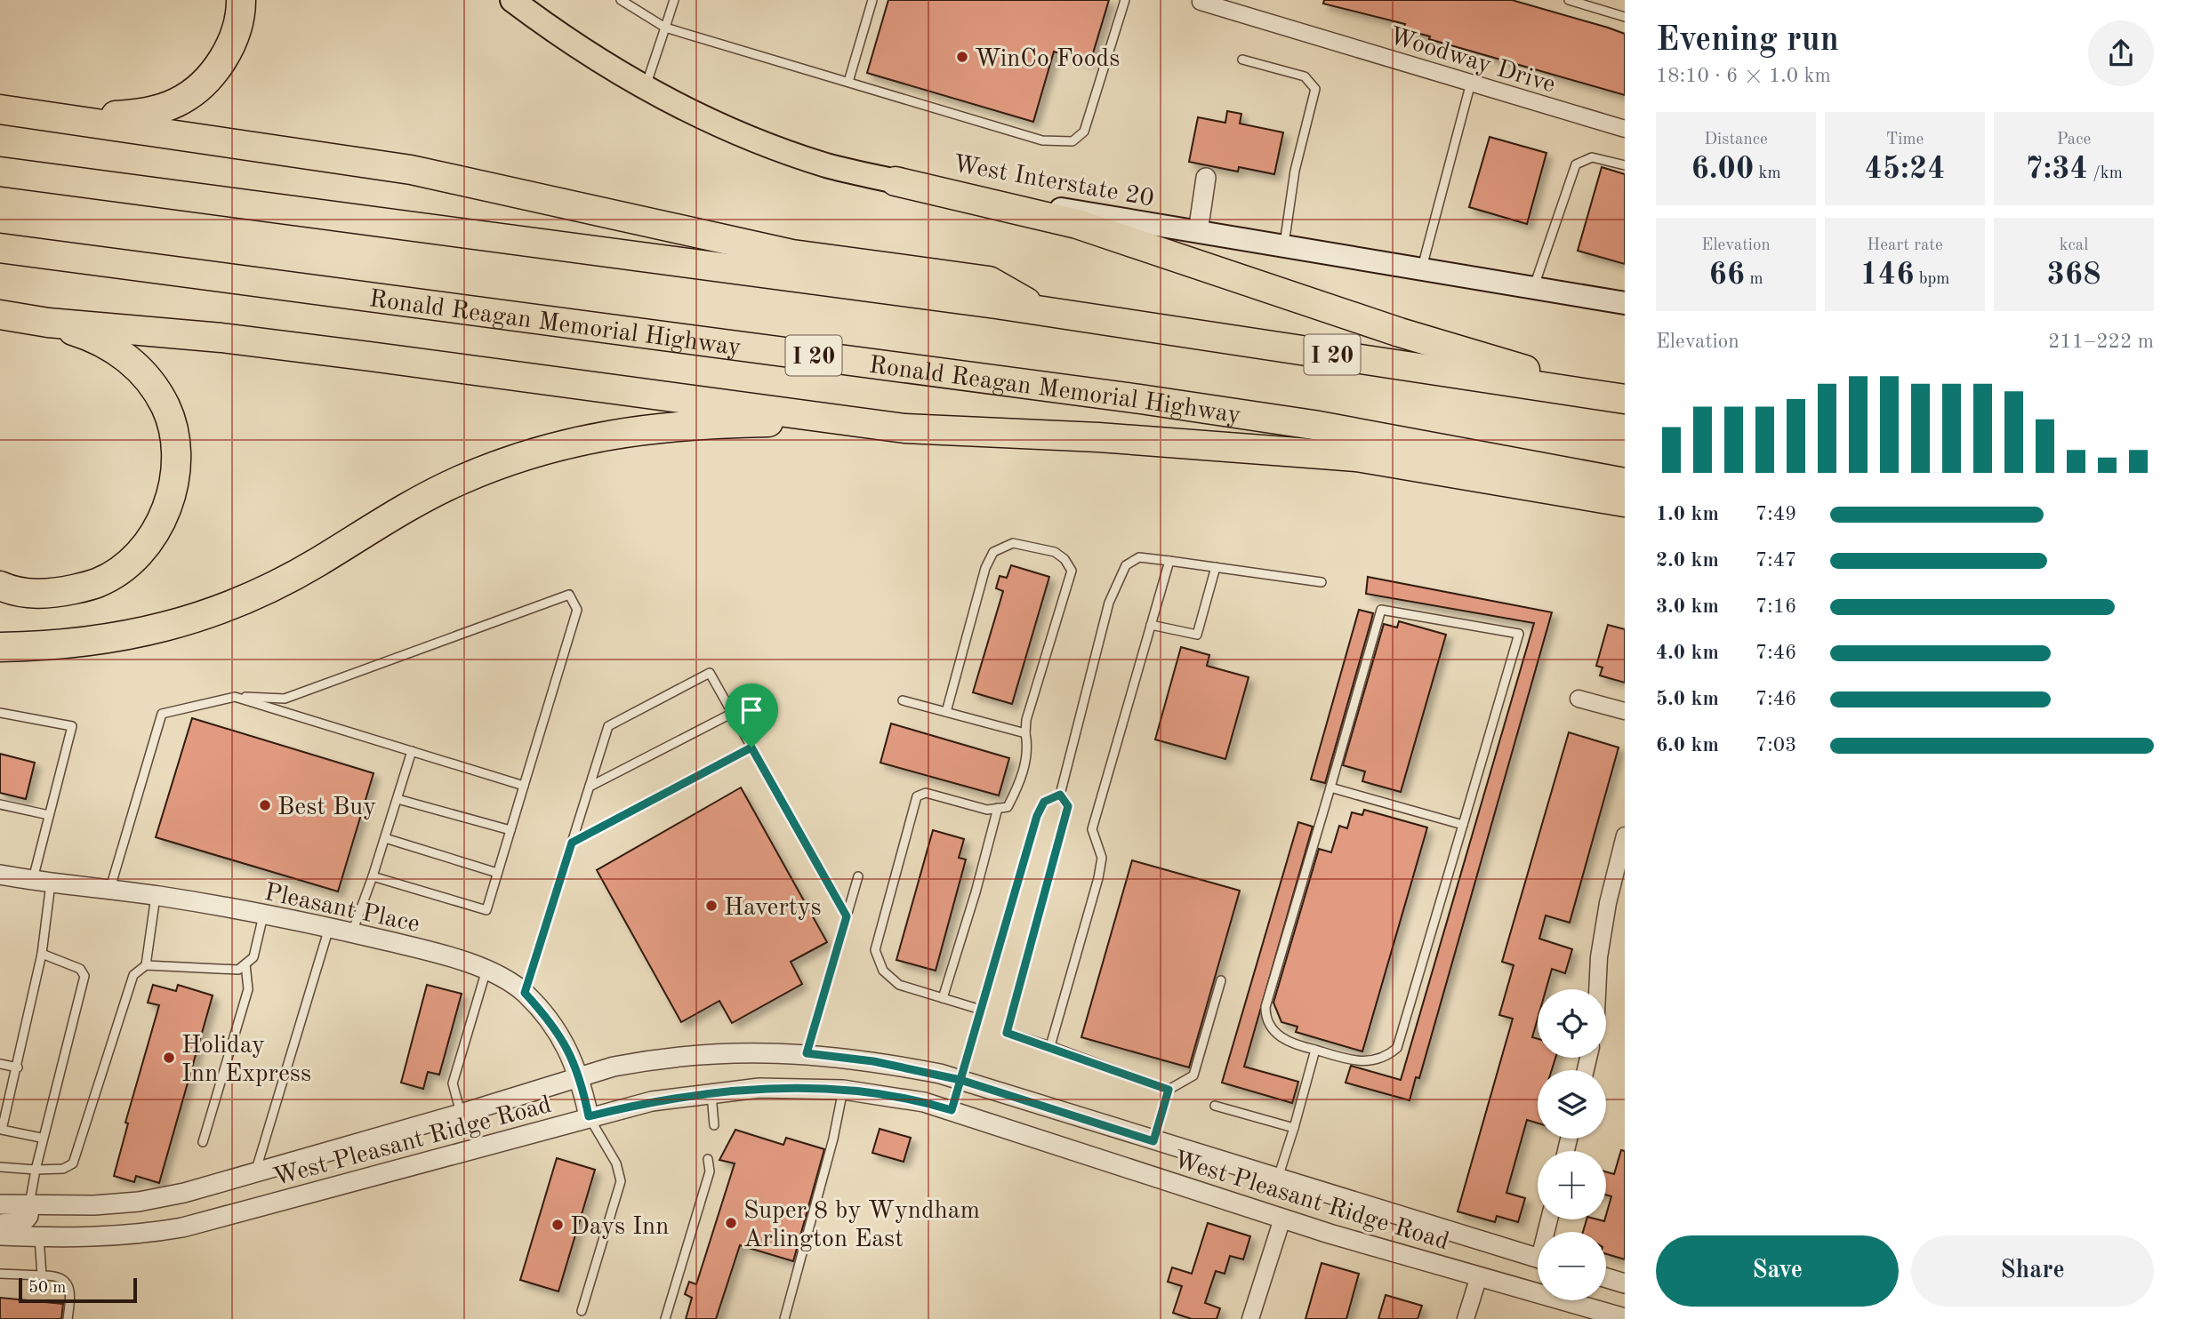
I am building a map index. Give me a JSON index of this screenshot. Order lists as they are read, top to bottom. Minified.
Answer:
{"streets":{"highway":["Ronald Reagan Memorial Highway","I 20"],"main road":["West Interstate 20"],"street":["Woodway Drive","Pleasant Place","West Pleasant Ridge Road"]},"crossings":[["Pleasant Place","West Pleasant Ridge Road"]],"places":["WinCo Foods","Best Buy","Havertys","Holiday Inn Express","Super 8 by Wyndham Arlington East","Days Inn"],"scale_bar":"50 m","page":{"heading":["Evening run","18:10 · 6 × 1.0 km"],"stats":[["Distance","6.00 km"],["Time","45:24"],["Pace","7:34 /km"],["Elevation","66 m"],["Heart rate","146 bpm"],["kcal","368"]],"chart":["Elevation","211–222 m"],"list":[{"name":"1.0 km","note":"7:49"},{"name":"2.0 km","note":"7:47"},{"name":"3.0 km","note":"7:16"},{"name":"4.0 km","note":"7:46"},{"name":"5.0 km","note":"7:46"},{"name":"6.0 km","note":"7:03"}],"map_buttons":["+","−"],"buttons":["Save","Share"],"scale":"50 m"}}
